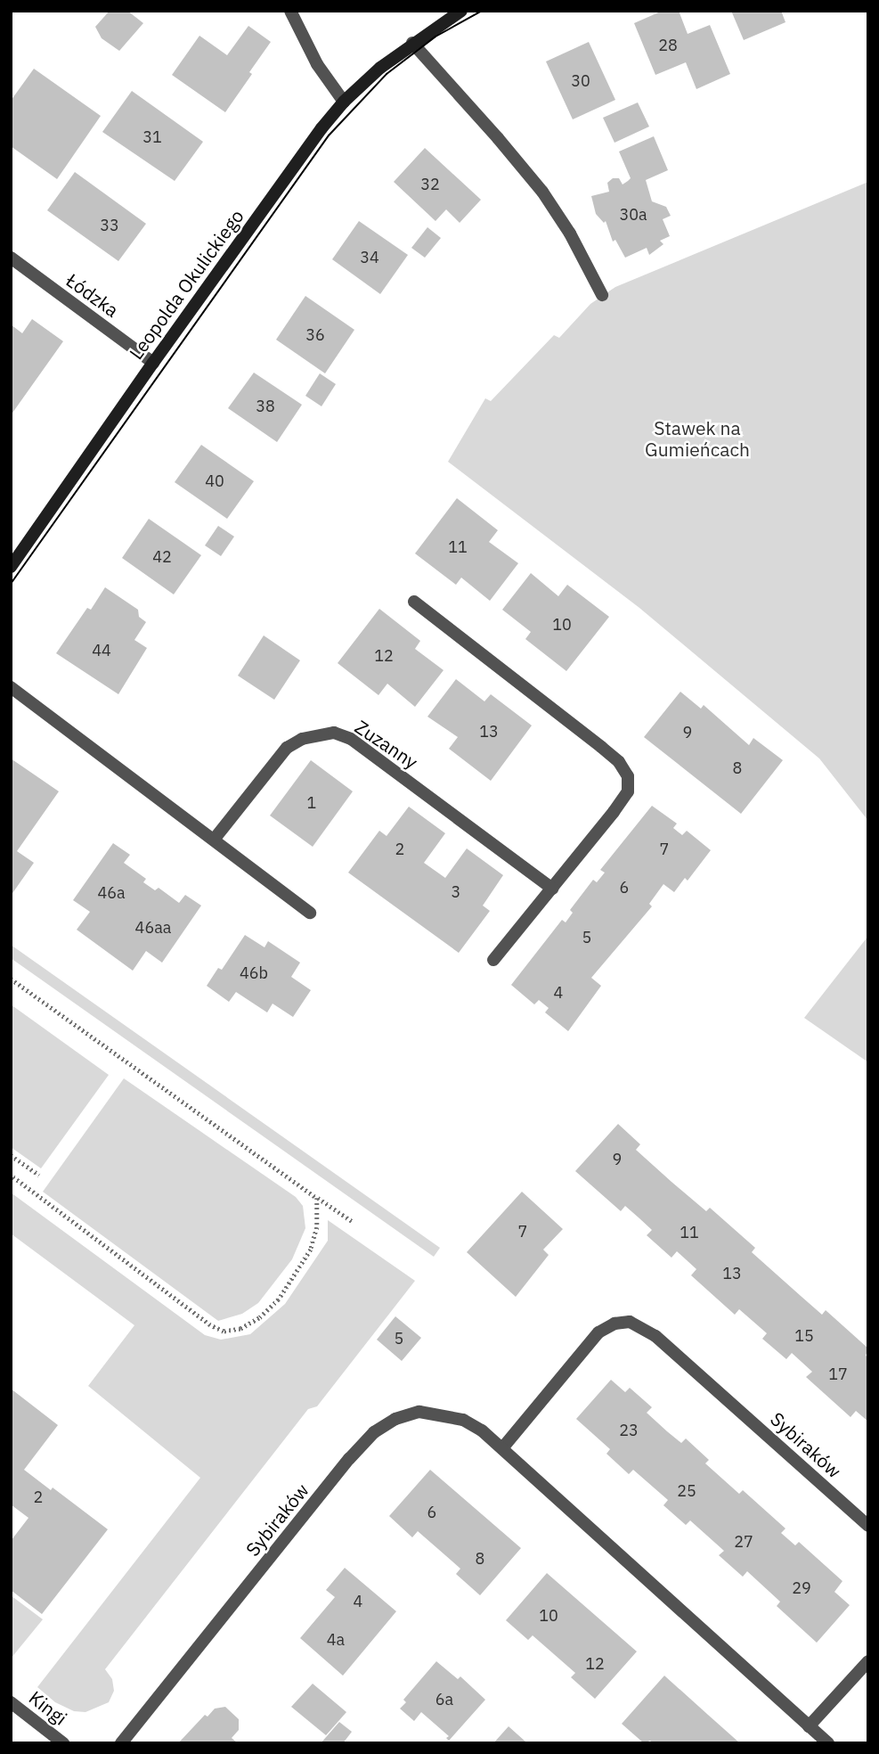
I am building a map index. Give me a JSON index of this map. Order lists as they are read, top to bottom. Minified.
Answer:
{"streets":{"street":["Leopolda Okulickiego","Łódzka","Zuzanny","Sybiraków","Kingi"]},"crossings":[["Leopolda Okulickiego","Łódzka"]],"parks":["Stawek na Gumieńcach"],"house_numbers":["28","30","31","32","30a","33","34","36","38","40","11","42","10","44","12","13","9","8","1","2","7","6","3","46a","46aa","5","46b","4","9","7","11","13","15","5","17","23","25","2","6","27","8","29","4","10","4a","12","6a"]}
